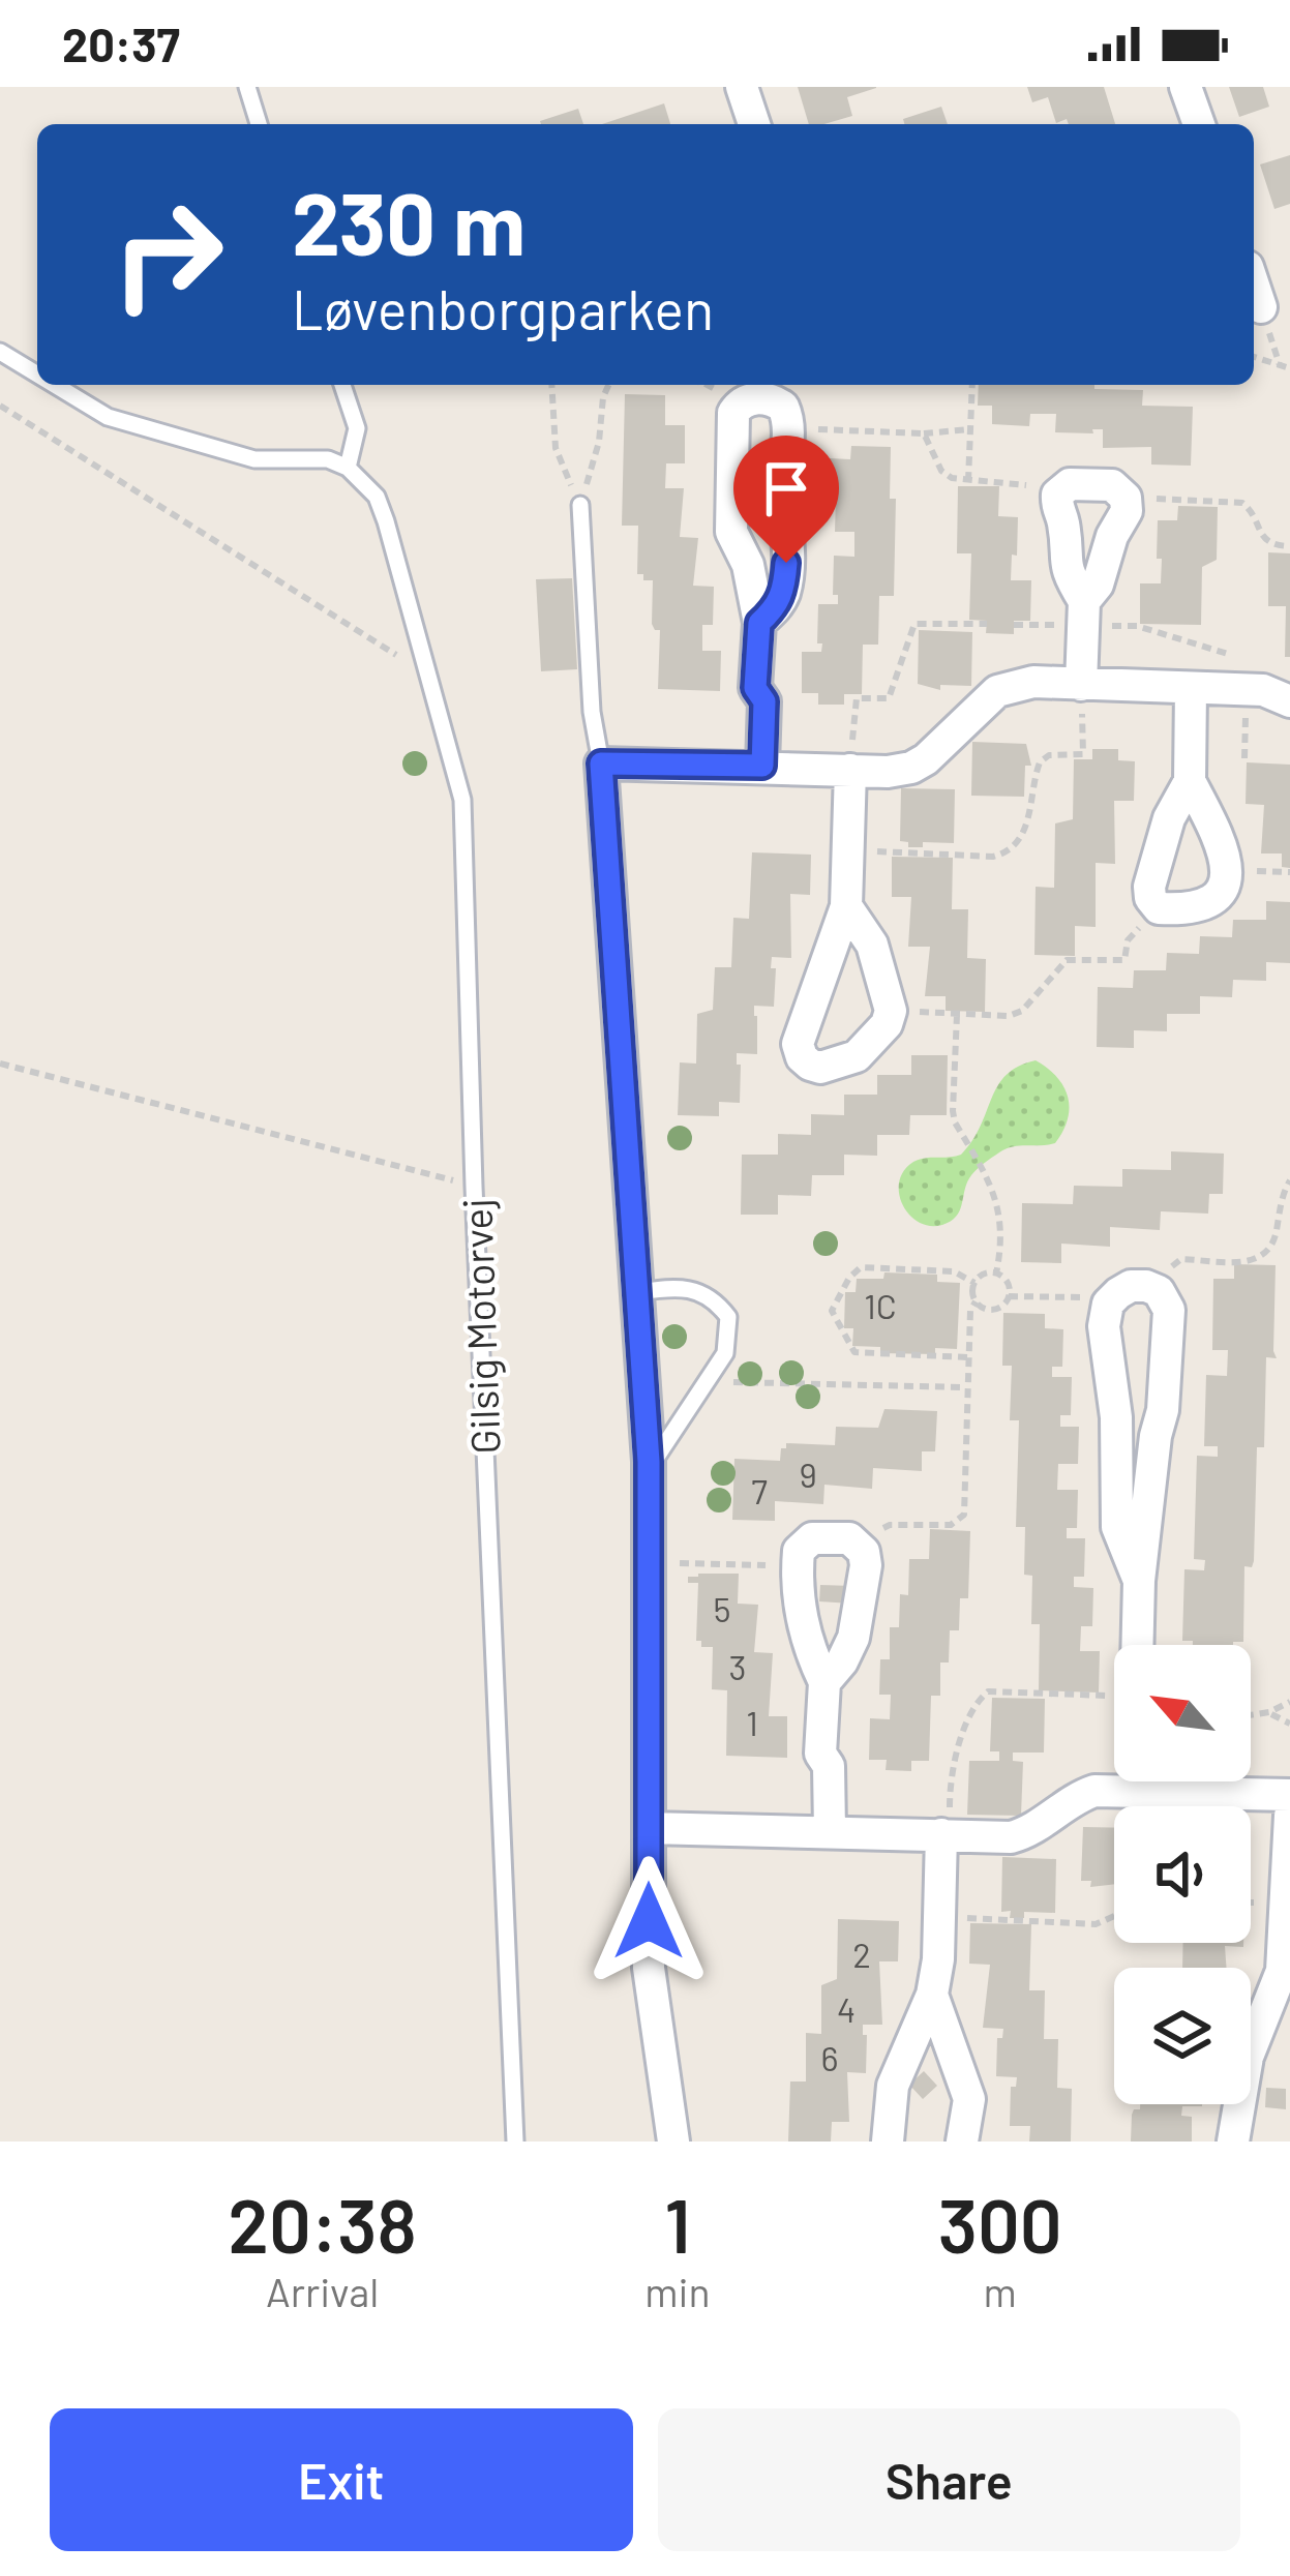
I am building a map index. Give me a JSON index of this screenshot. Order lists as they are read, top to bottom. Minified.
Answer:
{"streets":{"lane":["Gilsig Motorvej"]},"house_numbers":["1C","9","7","5","3","1","2","4","6"],"north":"top left","page":{"status":"20:37","turn":["230 m","Løvenborgparken"],"eta":["20:38","Arrival","1","min","300","m"],"buttons":["Exit","Share"]}}
